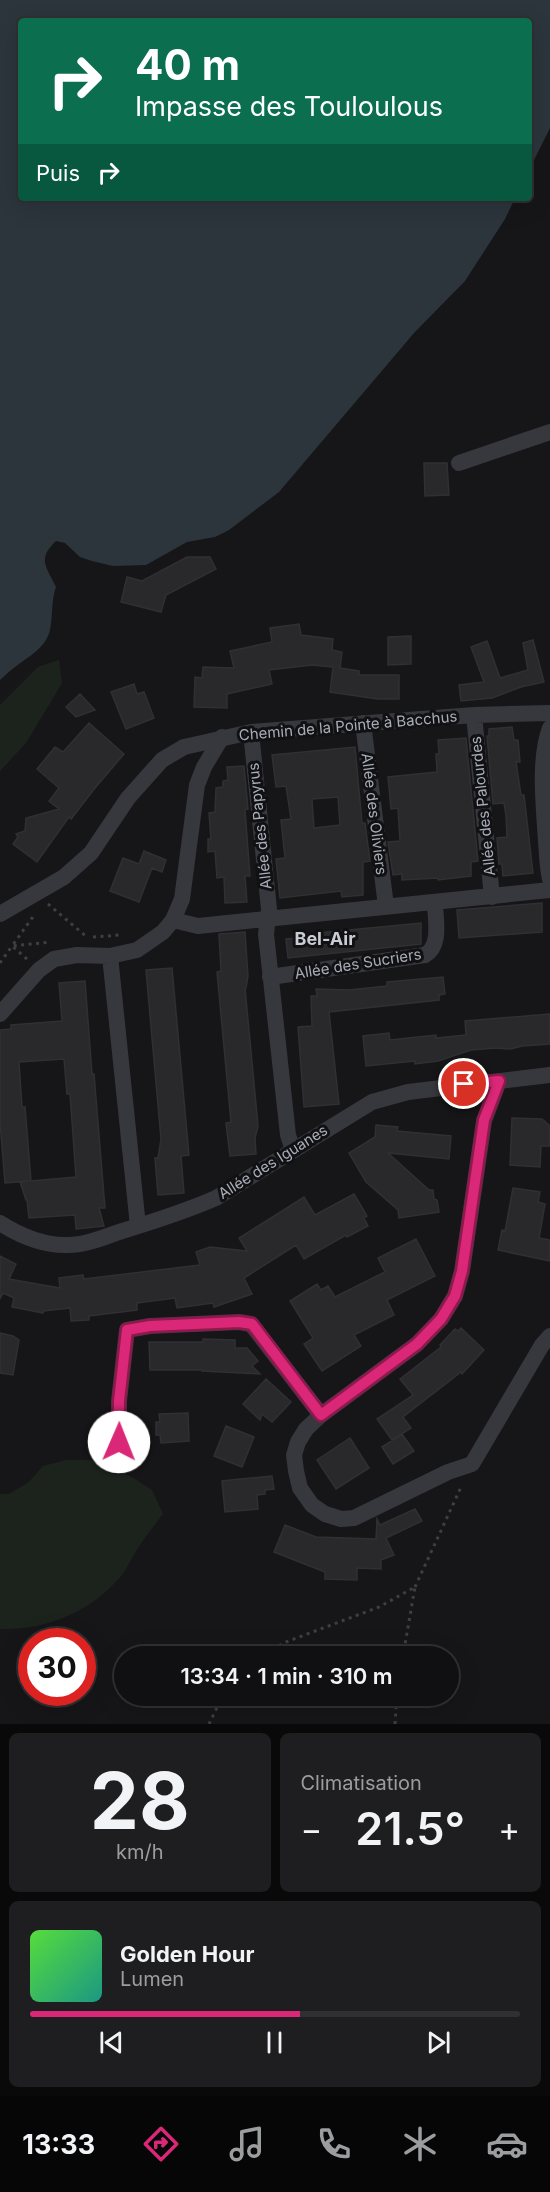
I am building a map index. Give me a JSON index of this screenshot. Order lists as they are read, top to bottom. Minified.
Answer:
{"streets":{"street":["Chemin de la Pointe à Bacchus","Allée des Palourdes","Allée des Oliviers","Allée des Papyrus","Allée des Sucriers","Allée des Iguanes"]},"crossings":[["Chemin de la Pointe à Bacchus","Allée des Palourdes"],["Chemin de la Pointe à Bacchus","Allée des Oliviers"],["Chemin de la Pointe à Bacchus","Allée des Papyrus"],["Allée des Papyrus","Allée des Sucriers"],["Allée des Papyrus","Allée des Iguanes"]],"districts":["Bel-Air"],"page":{"turn":["40 m","Impasse des Touloulous"],"then":"Puis","limit":"30","trip":"13:34 · 1 min · 310 m","tile":[["28","km/h"],"Climatisation"],"heat":["−","21.5°","+"],"song":["Golden Hour","Lumen"],"tabs":"13:33"}}
